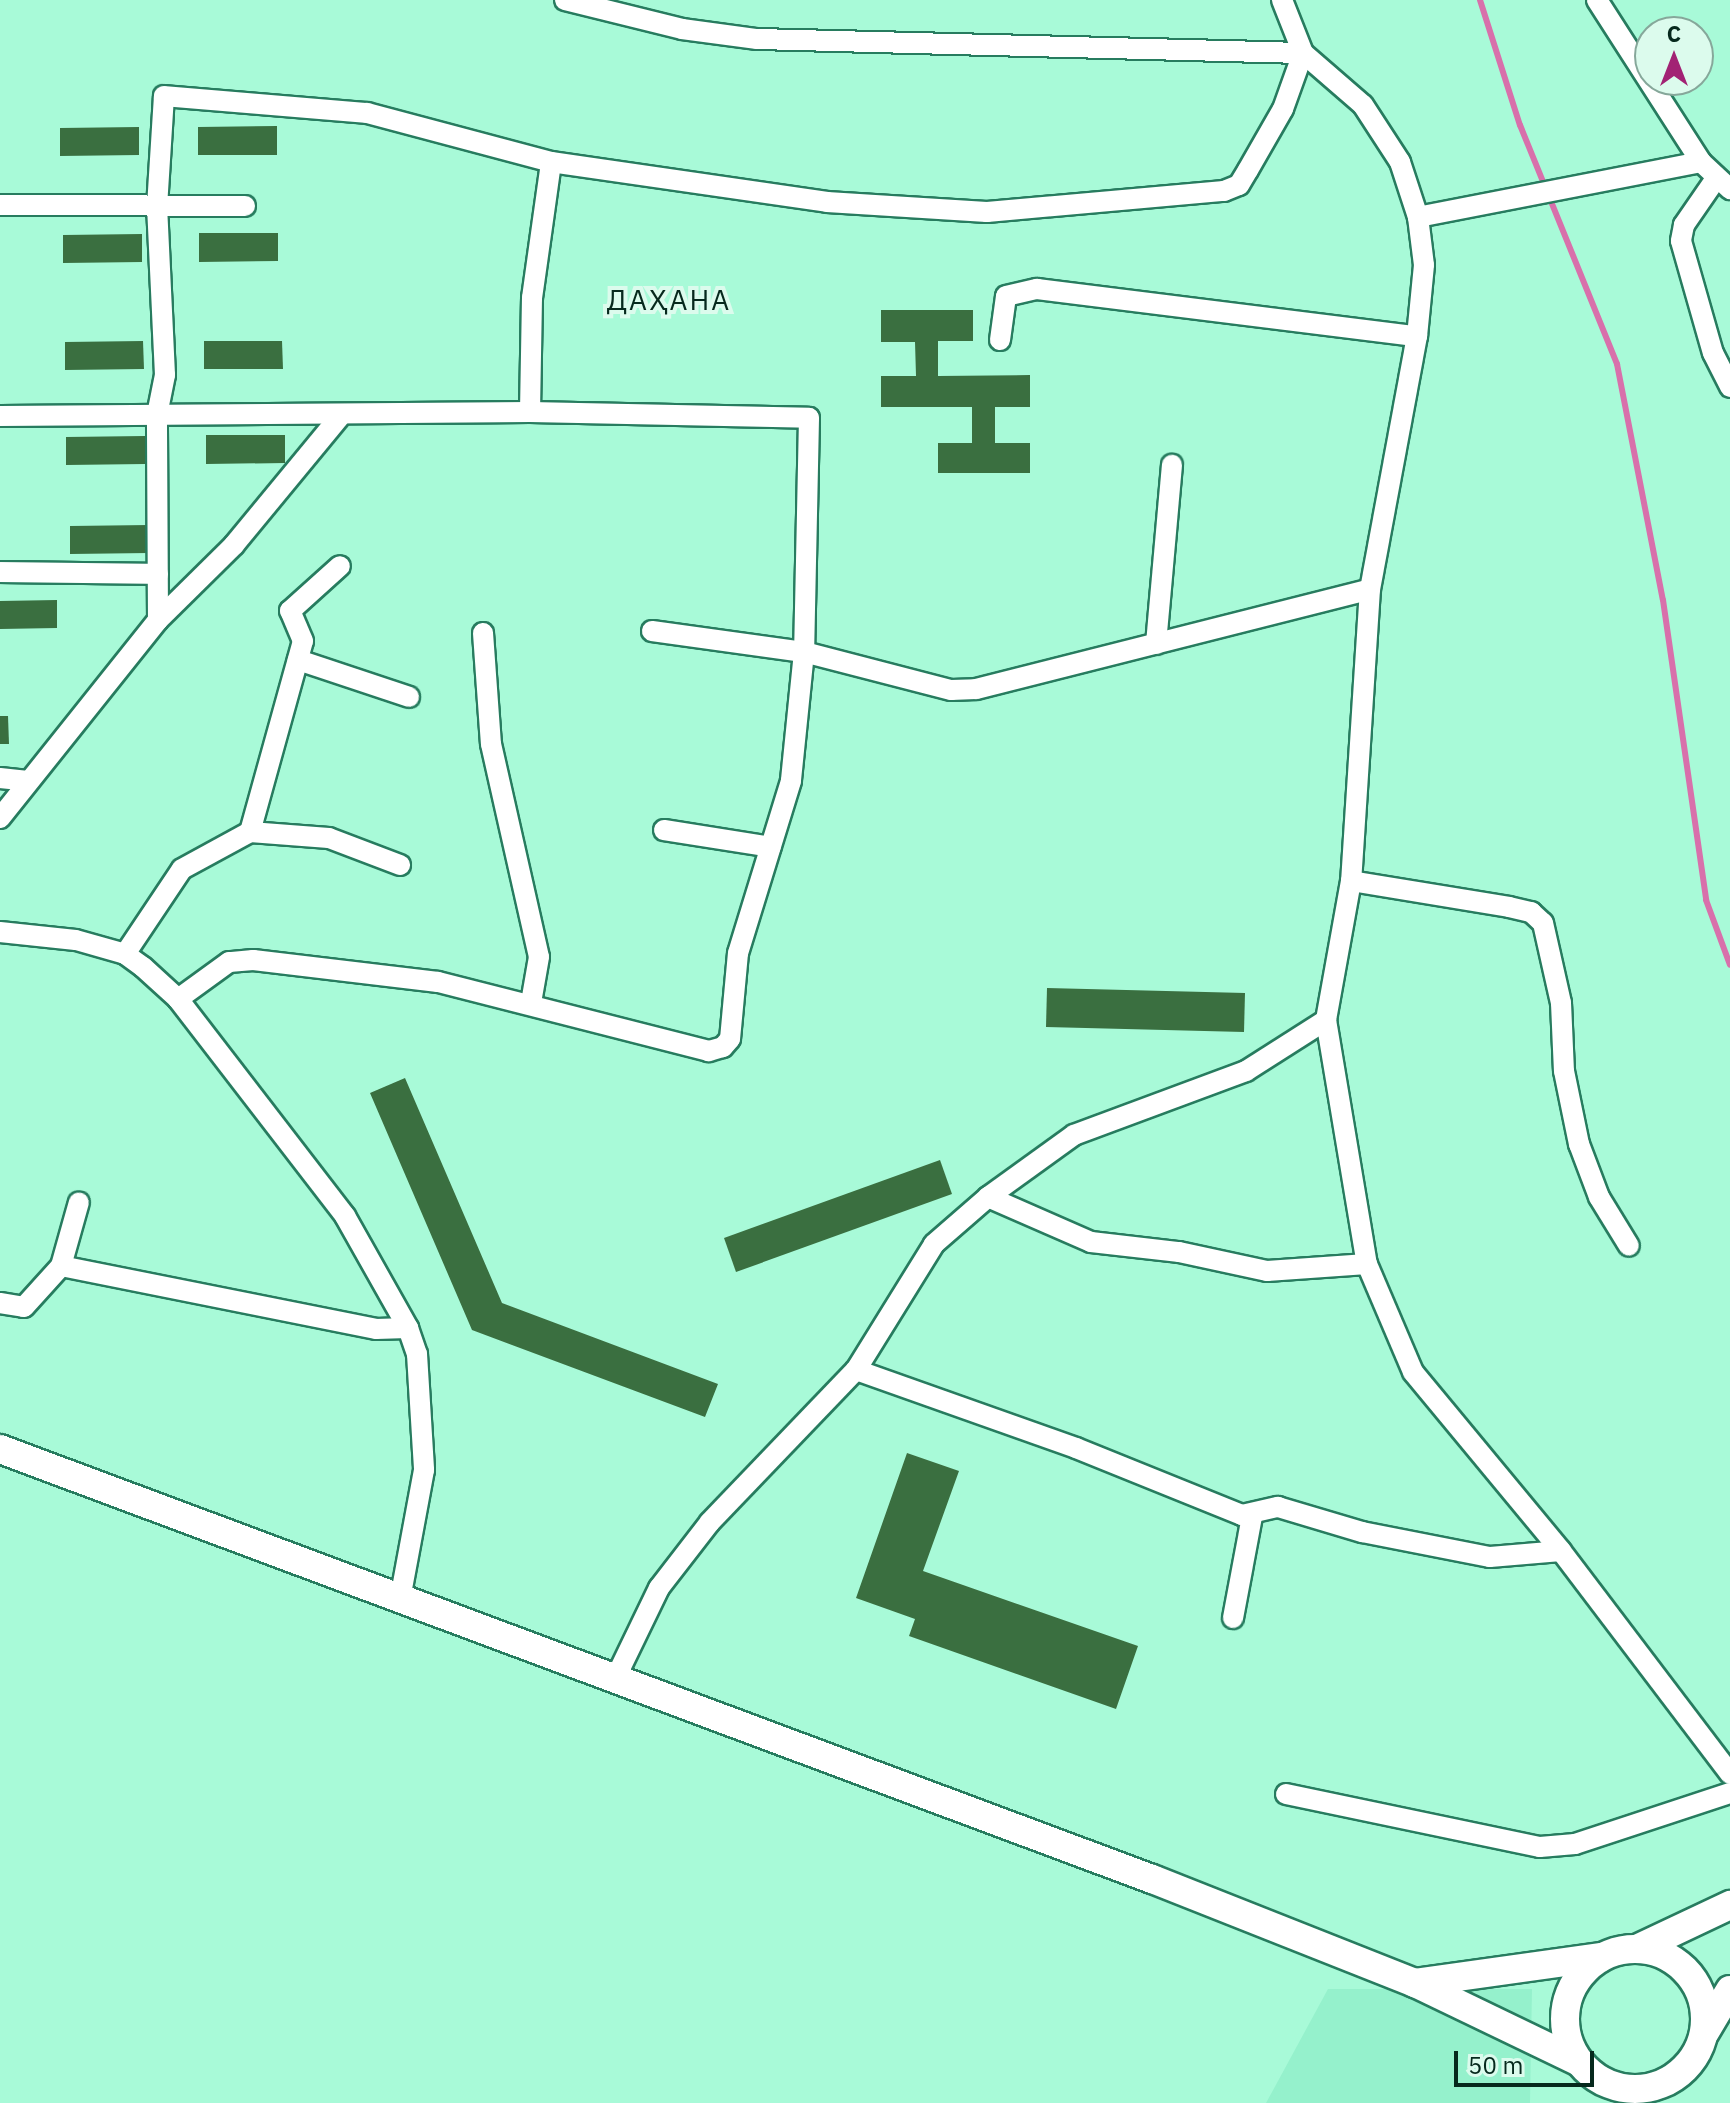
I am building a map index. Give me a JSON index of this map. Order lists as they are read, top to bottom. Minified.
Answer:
{"districts":["ДАҲАНА"],"scale_bar":"50 m","north":"top"}
